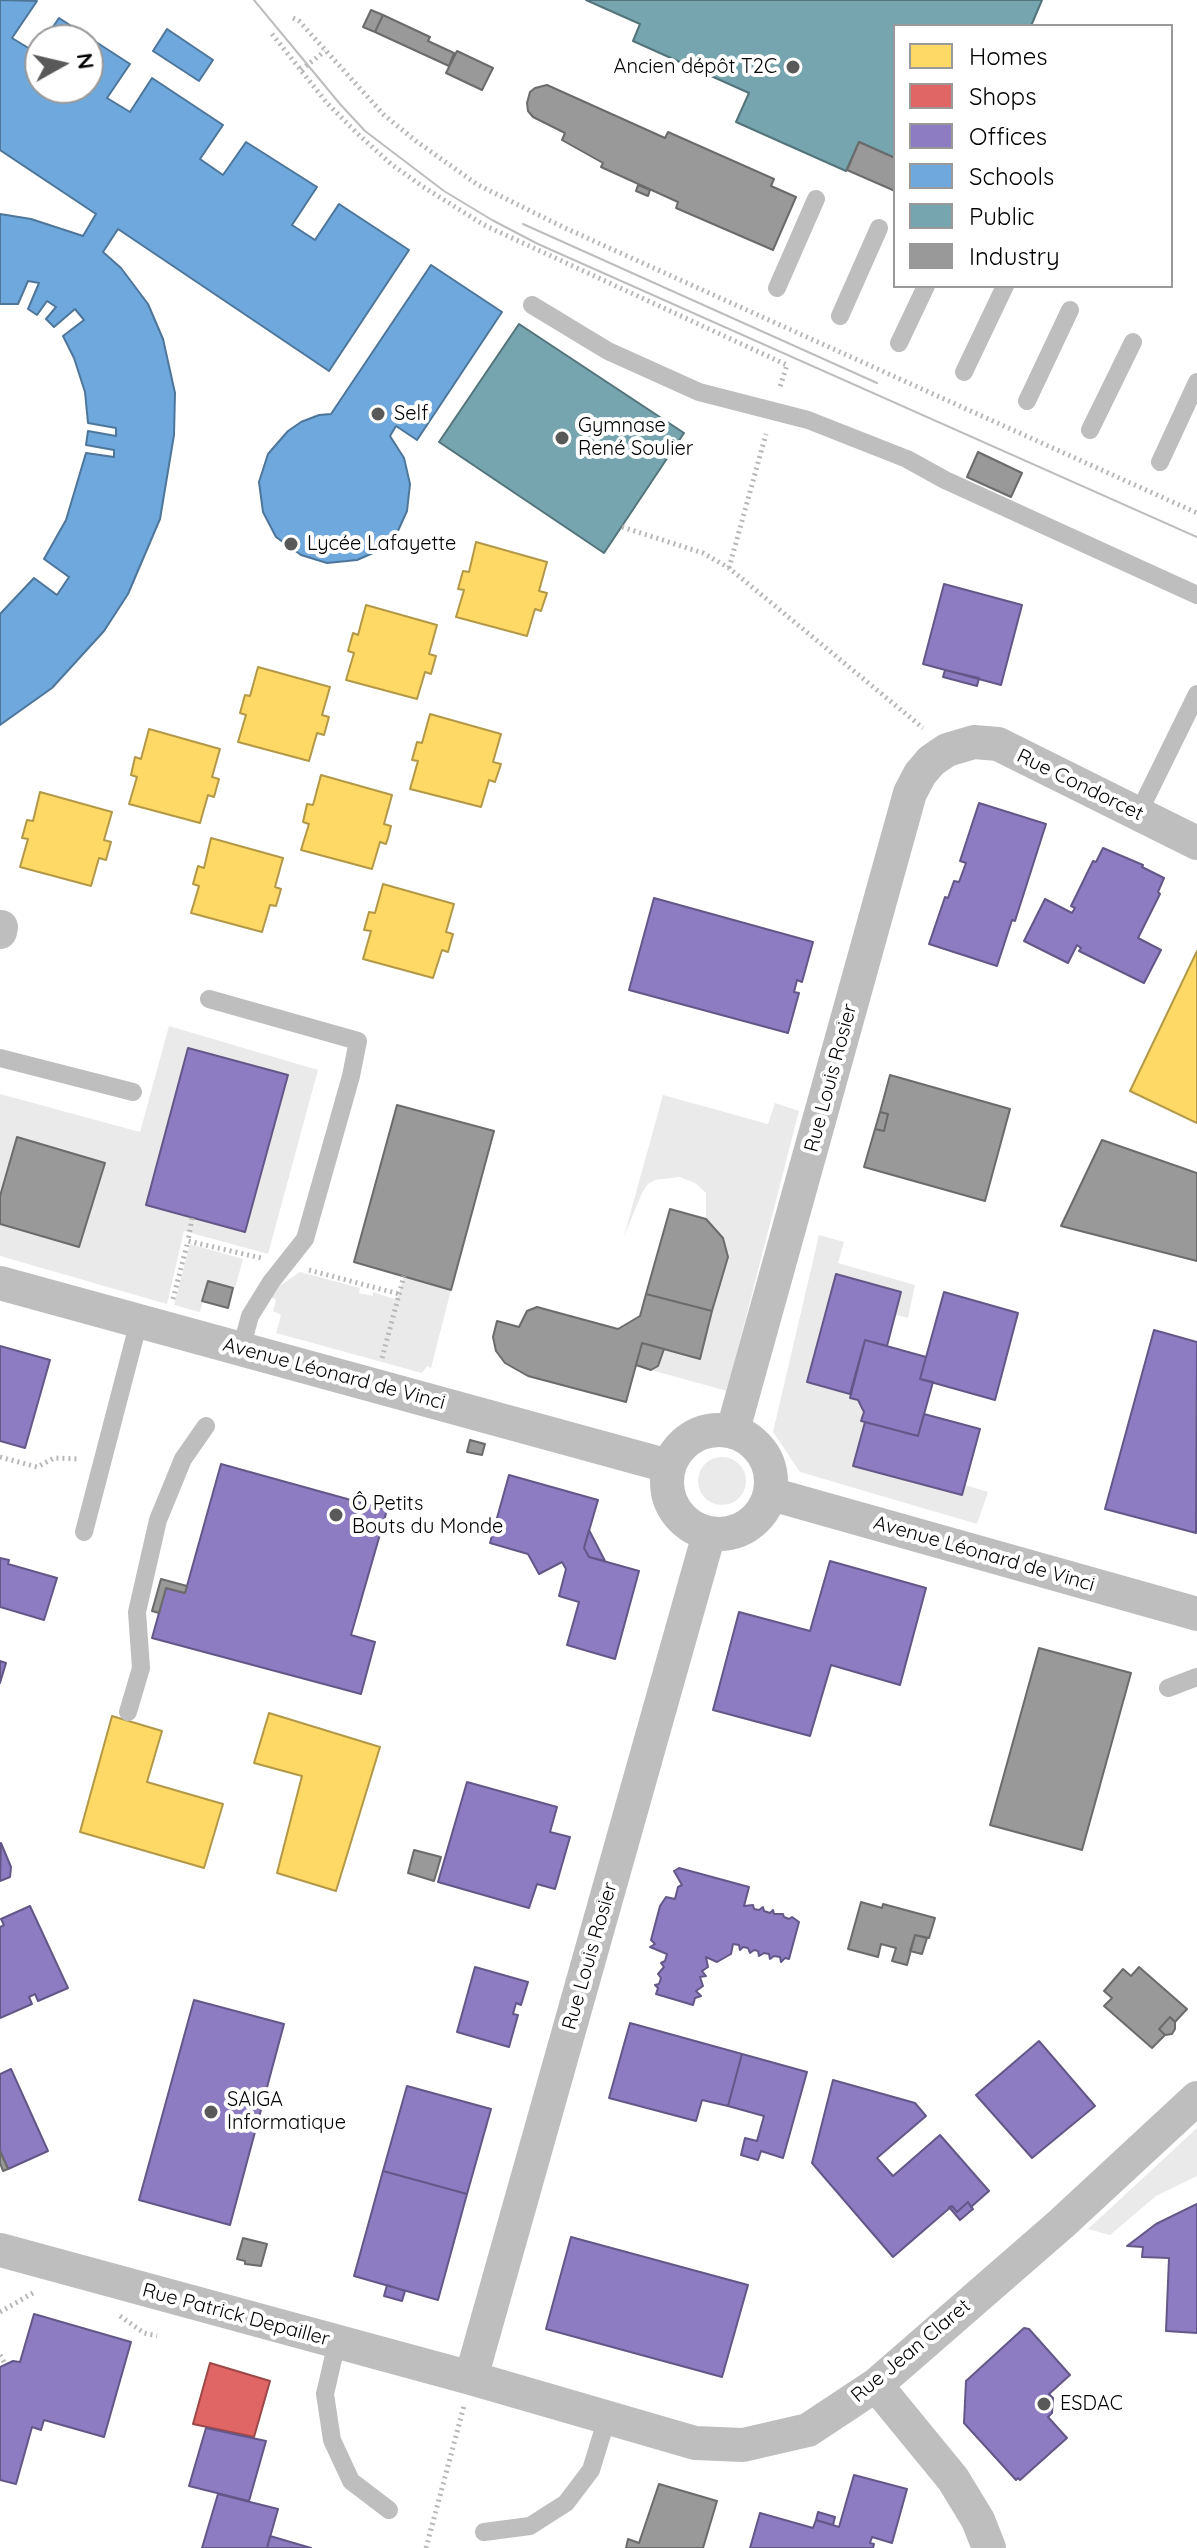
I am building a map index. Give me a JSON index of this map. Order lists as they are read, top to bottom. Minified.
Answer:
{"streets":{"street":["Rue Condorcet","Rue Louis Rosier","Avenue Léonard de Vinci","Rue Patrick Depailler","Rue Jean Claret"]},"crossings":[["Rue Condorcet","Rue Louis Rosier"],["Rue Louis Rosier","Avenue Léonard de Vinci"],["Rue Louis Rosier","Rue Patrick Depailler"],["Rue Louis Rosier","Rue Jean Claret"],["Rue Patrick Depailler","Rue Jean Claret"]],"places":["Ancien dépôt T2C","Self","Gymnase René Soulier","Lycée Lafayette","Ô Petits Bouts du Monde","SAIGA Informatique","ESDAC"],"legend":["Homes","Shops","Offices","Schools","Public","Industry"],"north":"right"}
